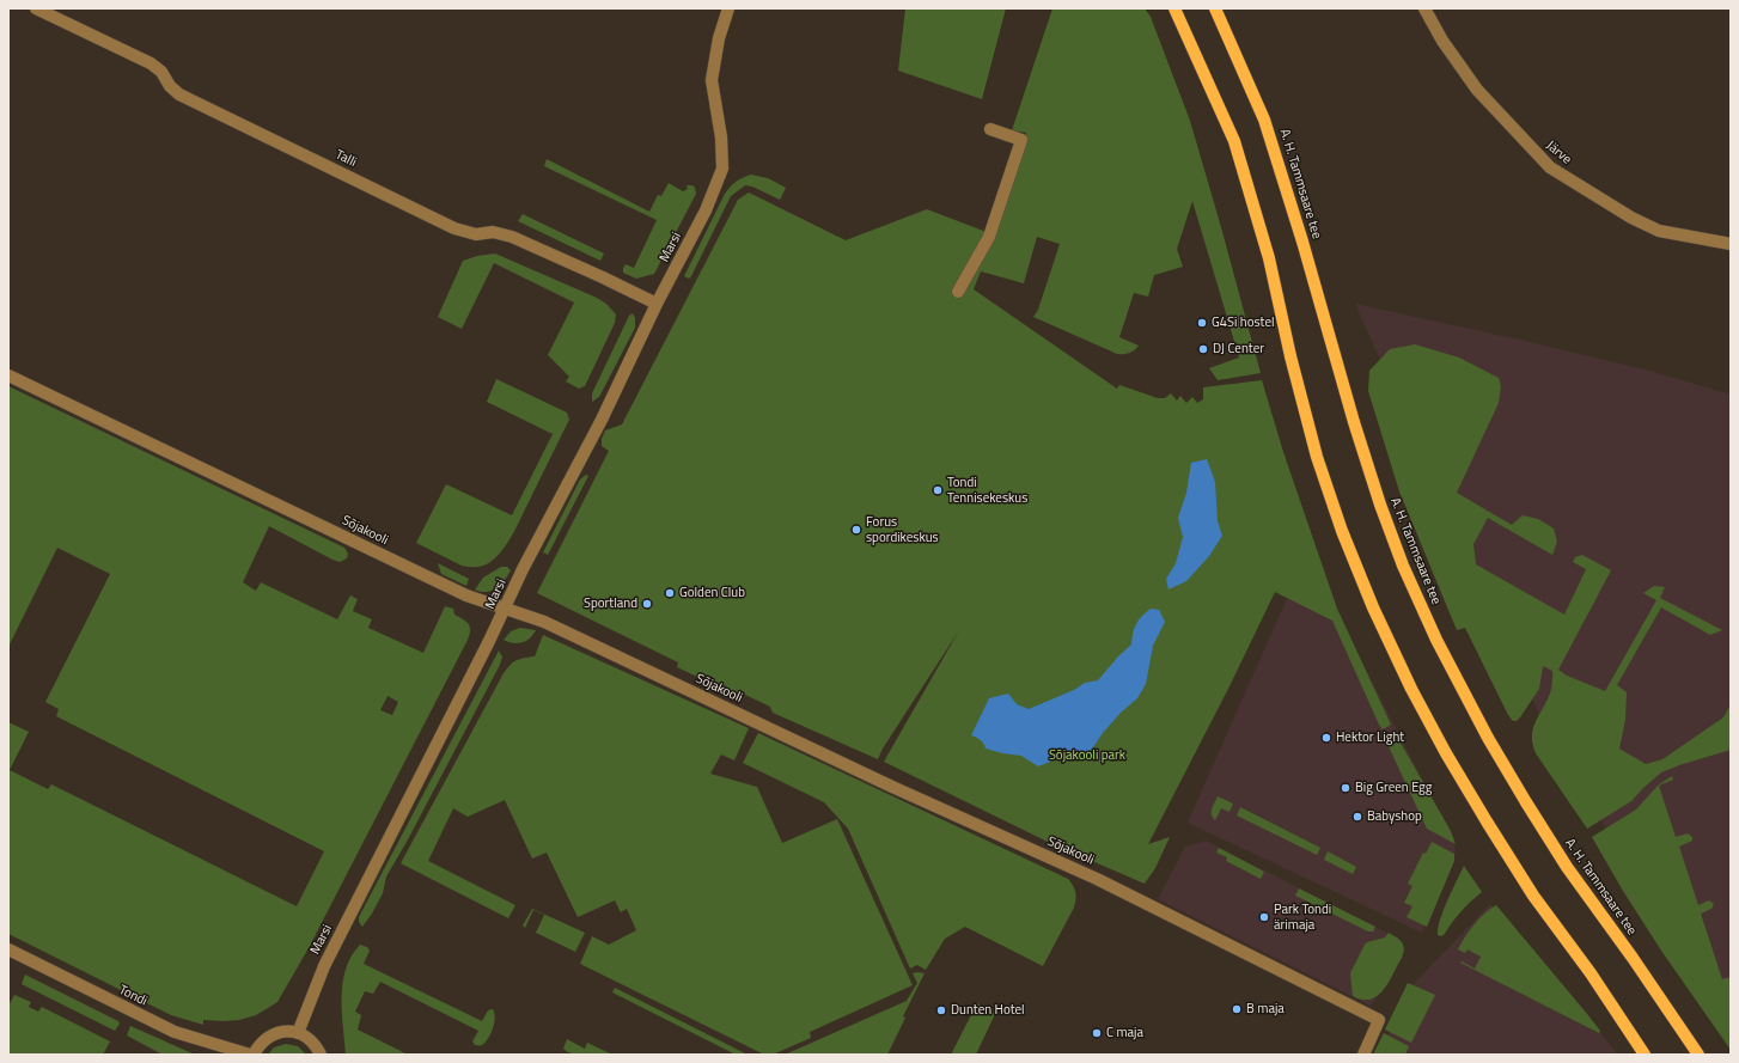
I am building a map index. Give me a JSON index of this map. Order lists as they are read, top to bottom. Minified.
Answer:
{"streets":{"main road":["A. H. Tammsaare tee"],"street":["Järve","Talli","Marsi","Sõjakooli","Tondi"]},"crossings":[["Talli","Marsi"],["Marsi","Sõjakooli"]],"parks":["Sõjakooli park"],"places":["G4Si hostel","DJ Center","Tondi Tennisekeskus","Forus spordikeskus","Golden Club","Sportland","Hektor Light","Big Green Egg","Babyshop","Park Tondi ärimaja","B maja","Dunten Hotel","C maja"]}
